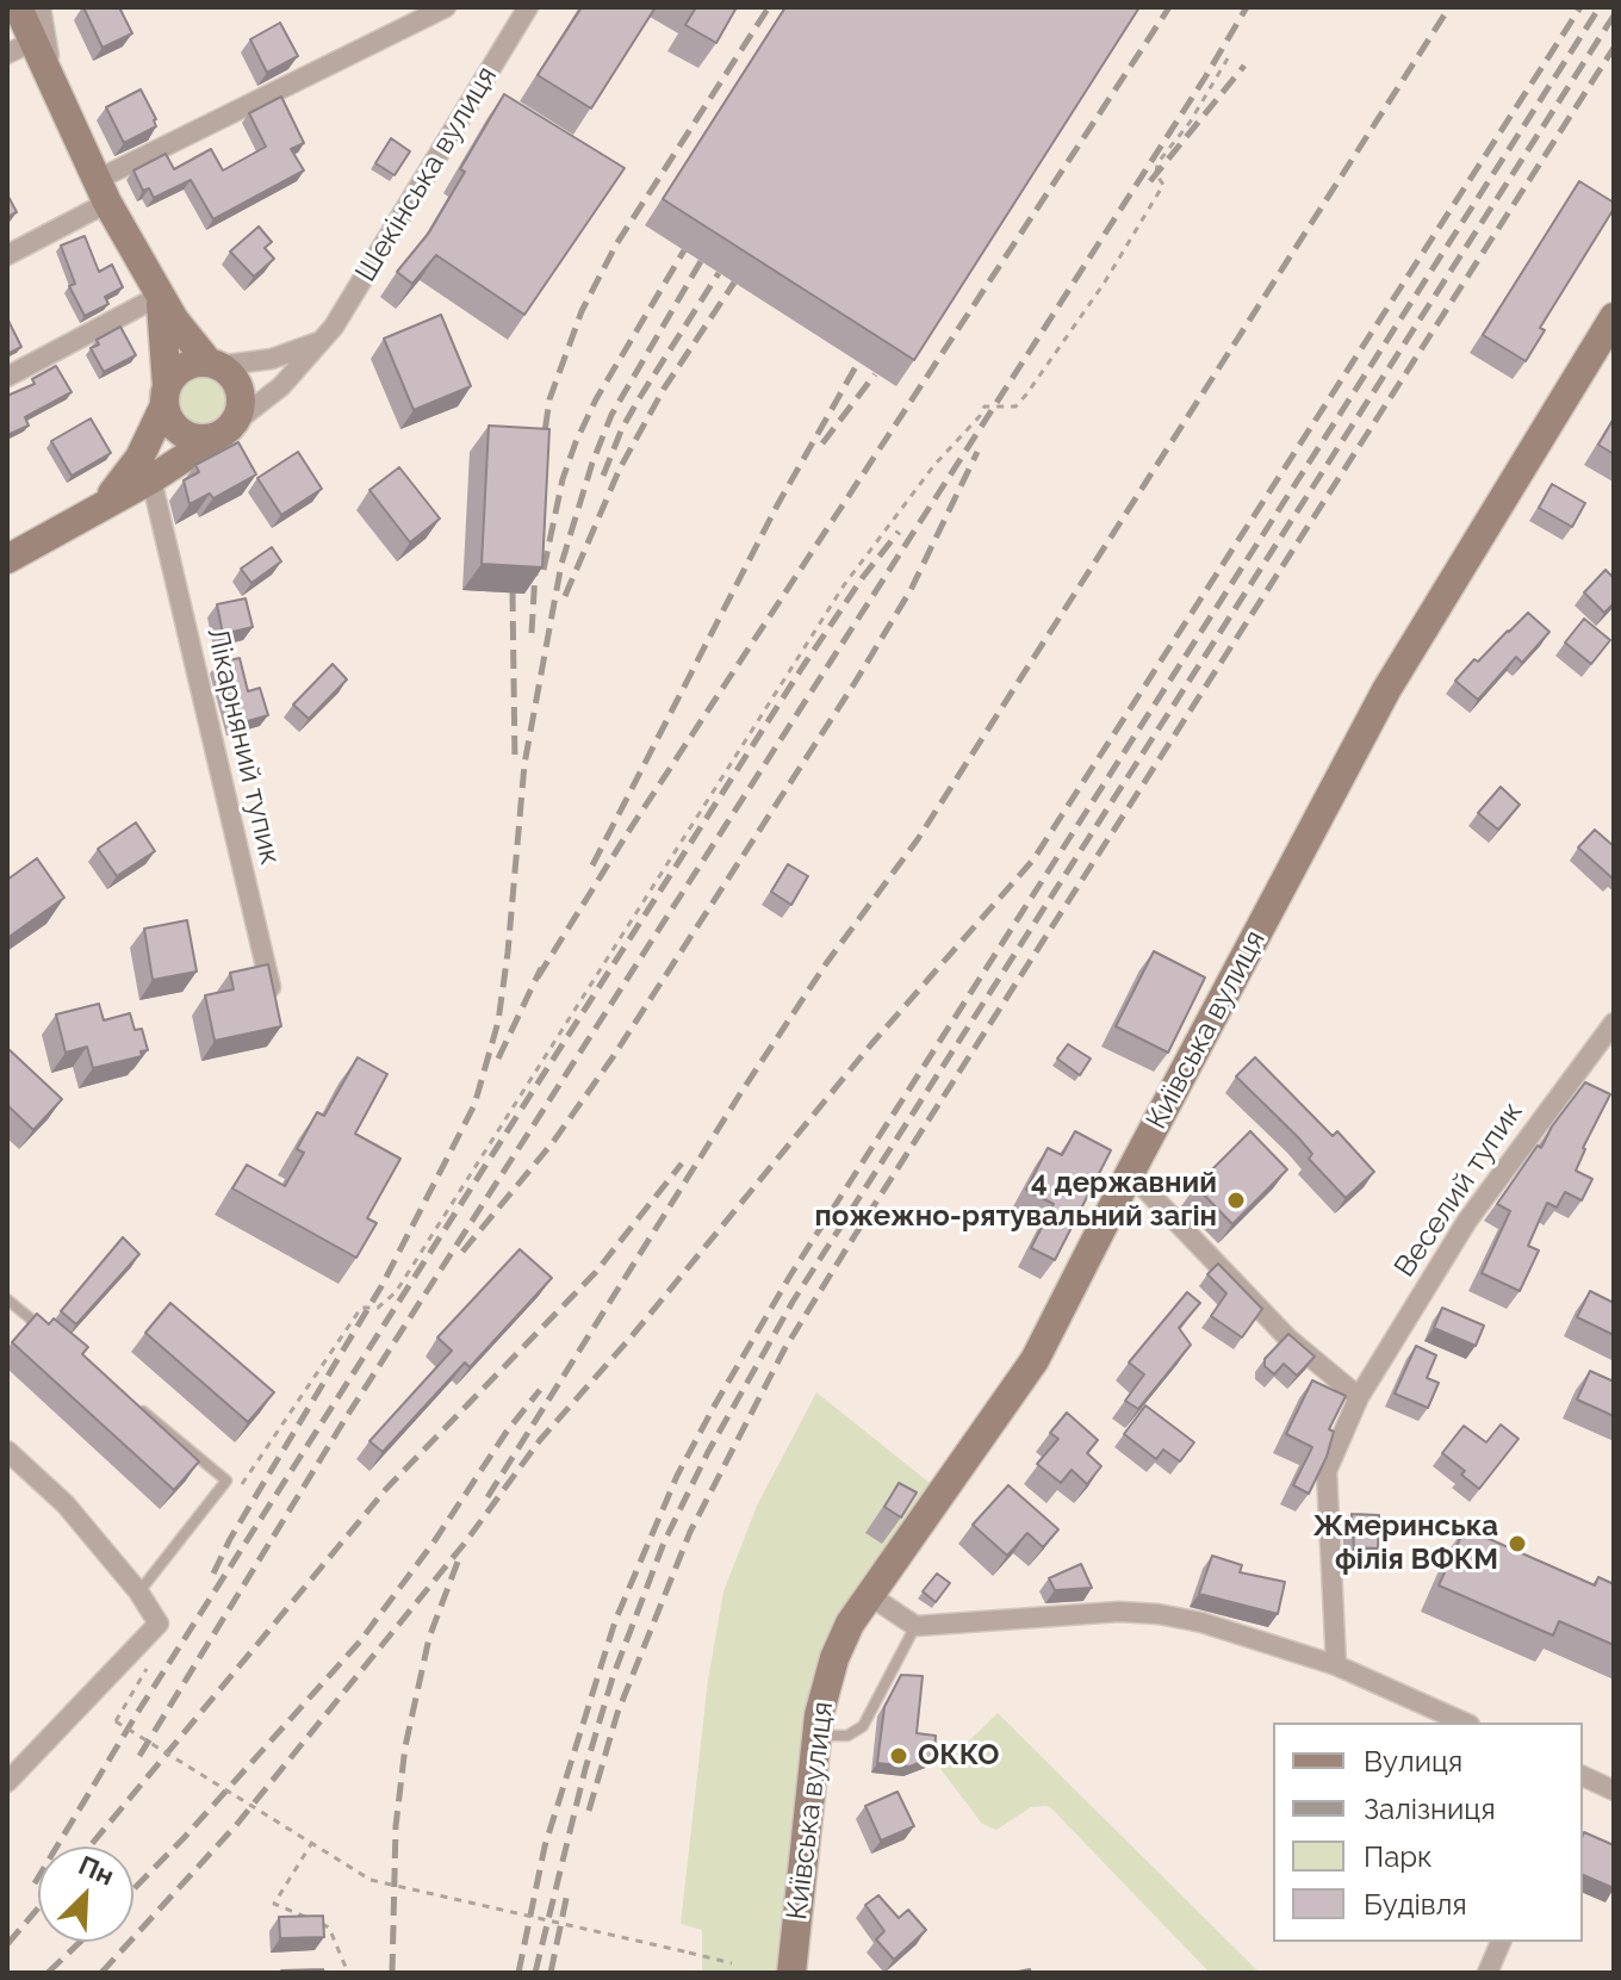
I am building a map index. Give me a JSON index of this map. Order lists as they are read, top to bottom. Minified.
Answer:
{"streets":{"street":["Шекінська вулиця","Лікарняний тупик","Київська вулиця","Веселий тупик"]},"crossings":[["Шекінська вулиця","Лікарняний тупик"]],"places":["4 державний пожежно-рятувальний загін","Жмеринська філія ВФКМ","ОККО"],"legend":["Вулиця","Залізниця","Парк","Будівля"],"north":"top right"}
